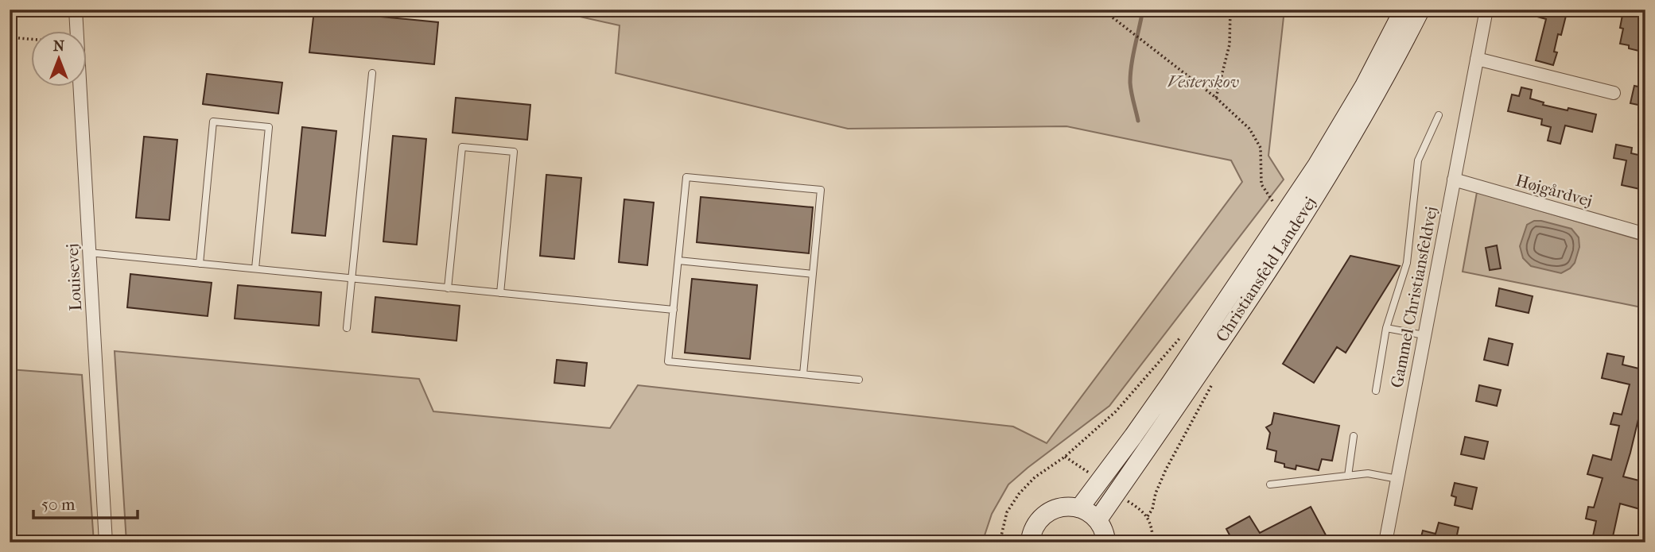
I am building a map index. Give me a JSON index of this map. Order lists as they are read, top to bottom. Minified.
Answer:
{"streets":{"main road":["Christiansfeld Landevej"],"street":["Højgårdvej","Louisevej","Gammel Christiansfeldvej"]},"crossings":[["Højgårdvej","Gammel Christiansfeldvej"]],"parks":["Vesterskov"],"scale_bar":"50 m","north":"top"}
